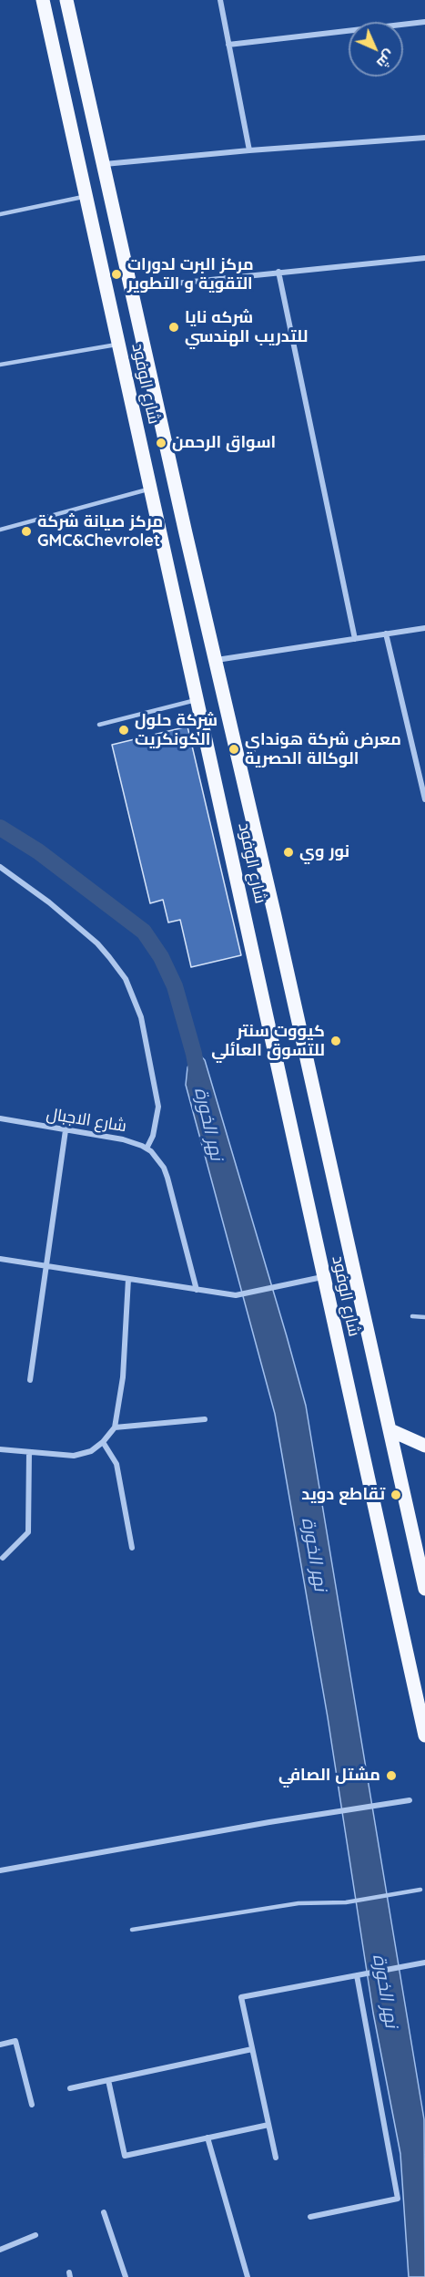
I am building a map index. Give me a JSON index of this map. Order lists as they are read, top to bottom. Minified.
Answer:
{"streets":{"main road":["شارع الوفود"],"street":["شارع الاجبال"]},"water":["نهر الخورة"],"places":["مركز البرت لدورات التقوية و التطوير","شركه نايا للتدريب الهندسي","اسواق الرحمن","مركز صيانة شركة GMC&Chevrolet","شركة حلول الكونكريت","معرض شركة هونداي الوكالة الحصرية","نور وي","كيووت سنتر للتسوق العائلي","تقاطع دويد","مشتل الصافي"],"north":"bottom right"}
